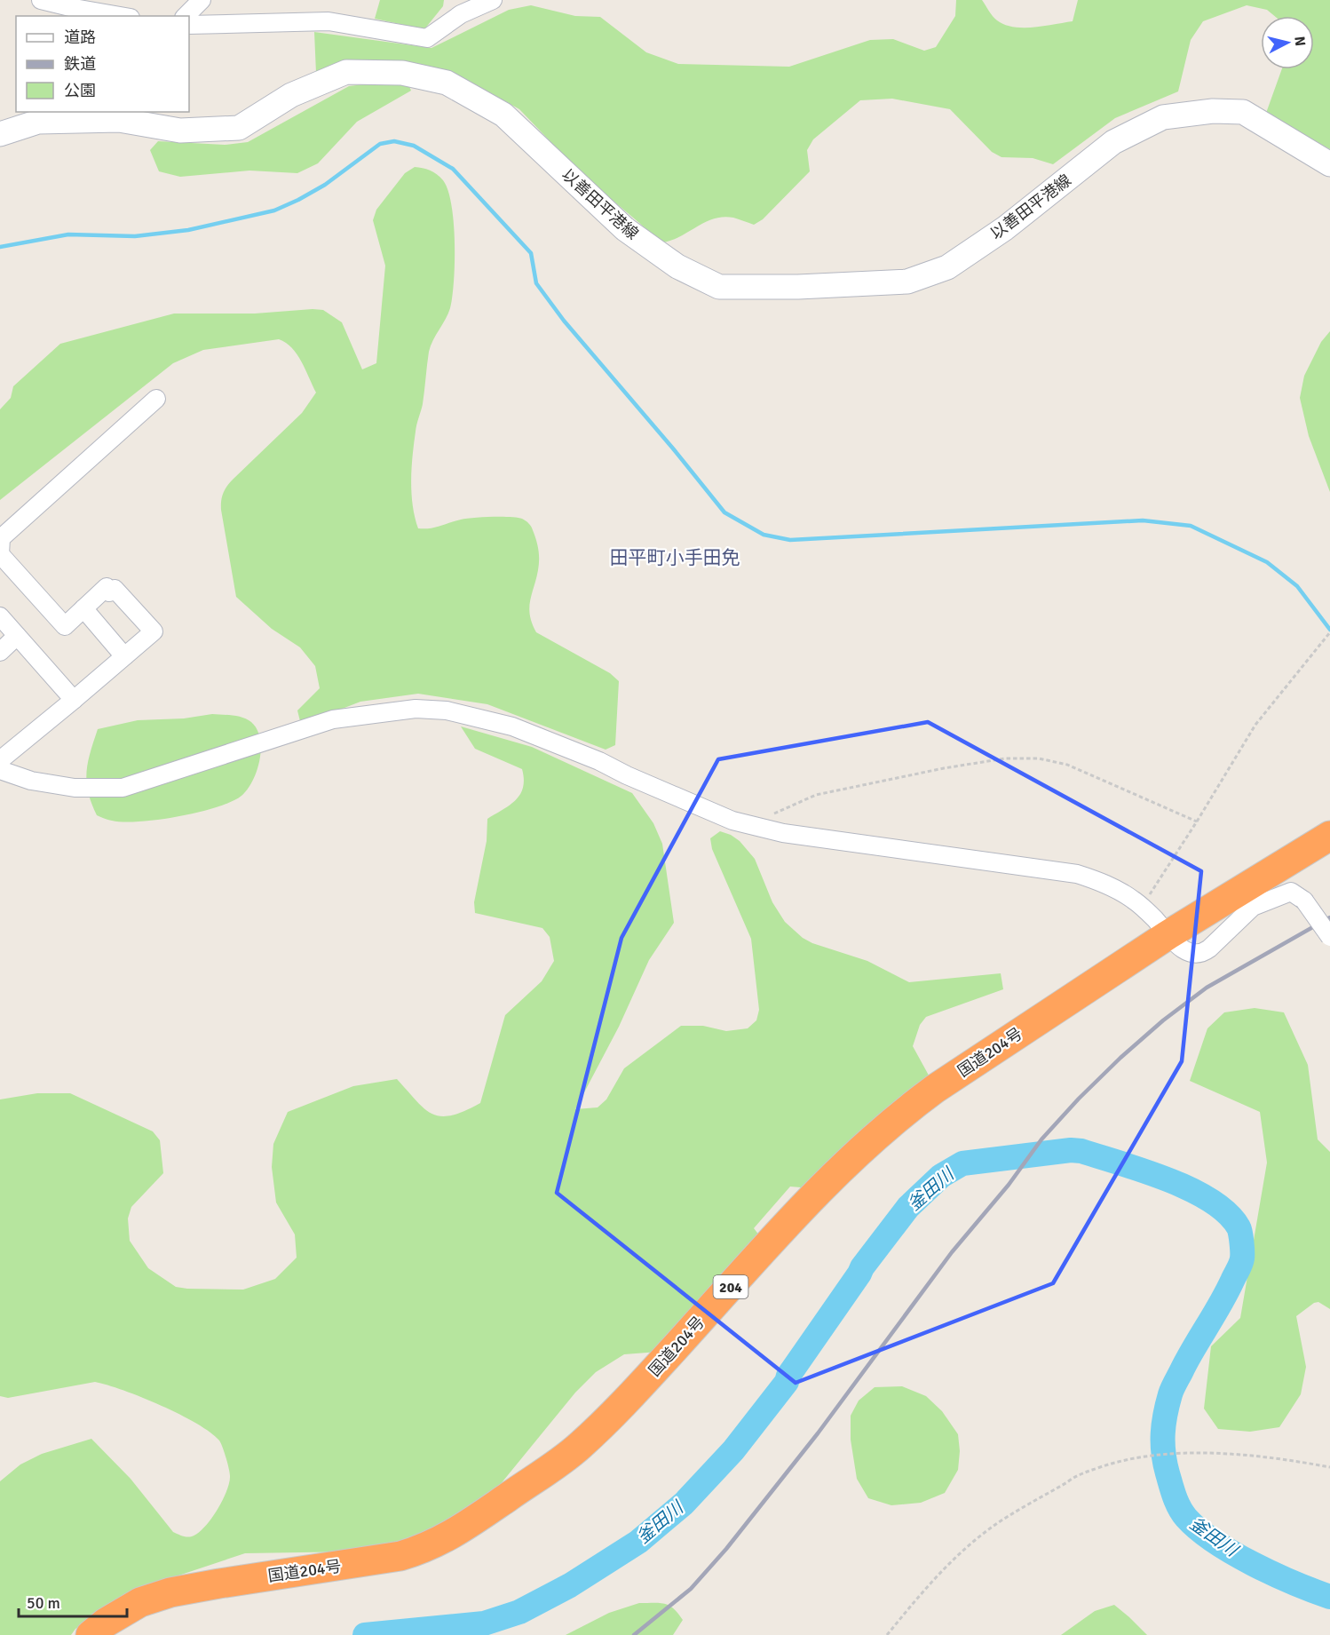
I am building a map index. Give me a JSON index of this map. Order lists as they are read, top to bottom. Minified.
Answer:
{"streets":{"highway":["国道204号","204"],"main road":["以善田平港線"]},"districts":["田平町小手田免"],"water":["釜田川"],"legend":["道路","鉄道","公園"],"scale_bar":"50 m","north":"right"}
